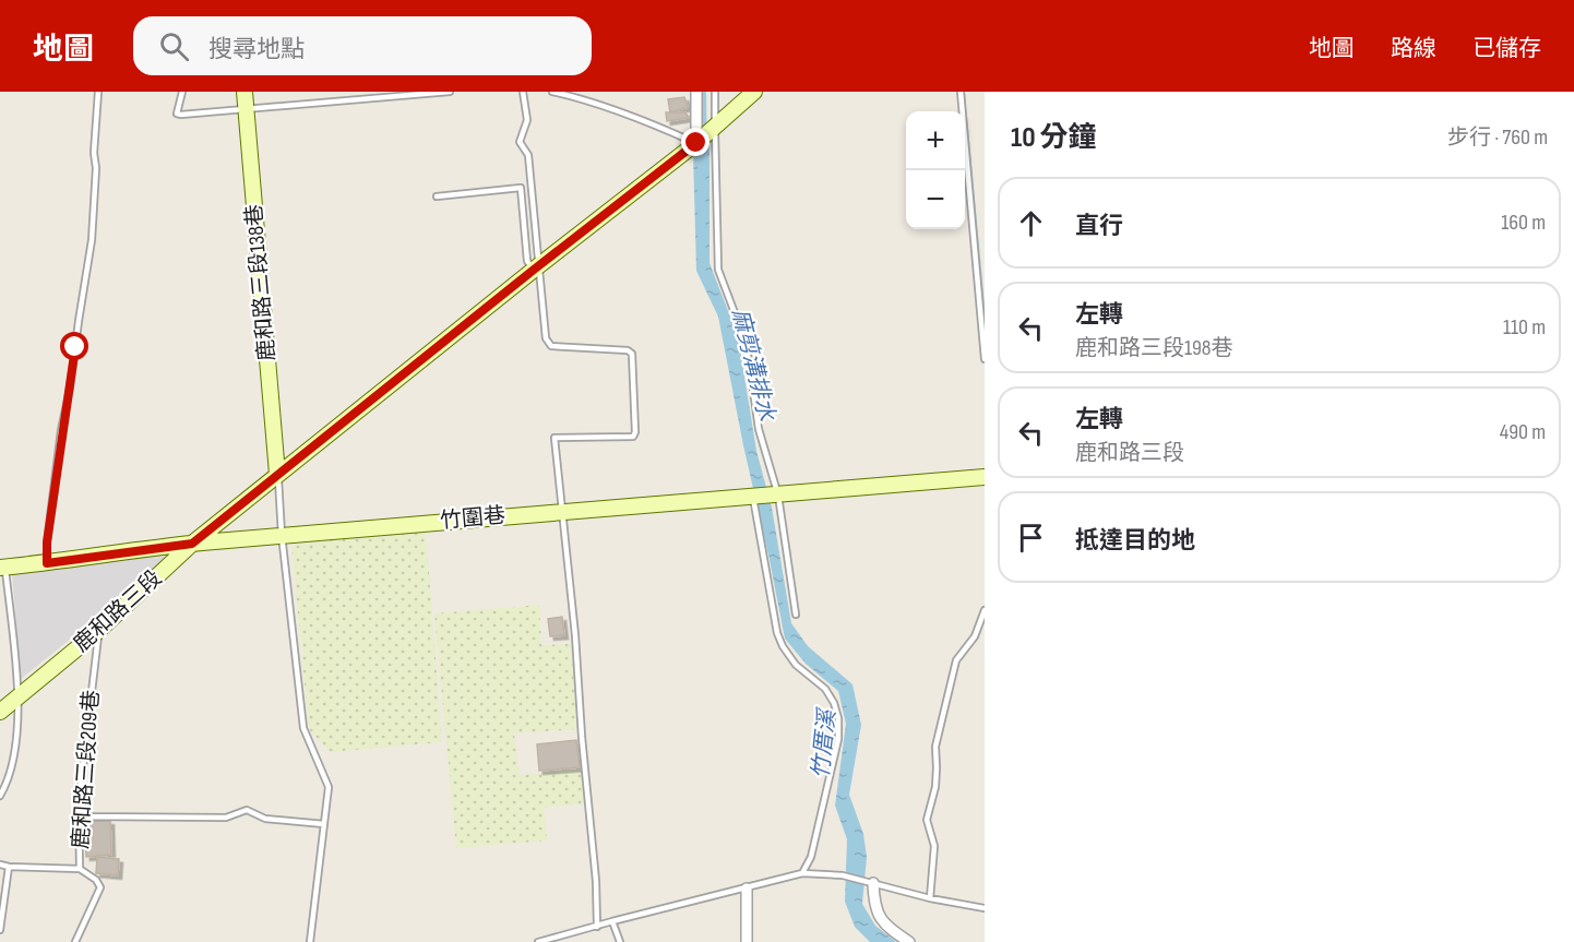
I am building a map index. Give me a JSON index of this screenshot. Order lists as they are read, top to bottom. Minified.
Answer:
{"streets":{"street":["鹿和路三段138巷","竹圍巷","鹿和路三段"],"lane":["鹿和路三段209巷"]},"crossings":[["鹿和路三段138巷","鹿和路三段"],["竹圍巷","鹿和路三段"],["鹿和路三段","鹿和路三段209巷"]],"water":["麻剪溝排水","竹厝溪"],"page":{"header":"地圖","search":"搜尋地點","nav":["地圖","路線","已儲存"],"heading":["10 分鐘","步行 · 760 m"],"map_buttons":["+","−"],"list":[["直行","160 m"],["左轉","鹿和路三段198巷","110 m"],["左轉","鹿和路三段","490 m"],"抵達目的地"]}}
